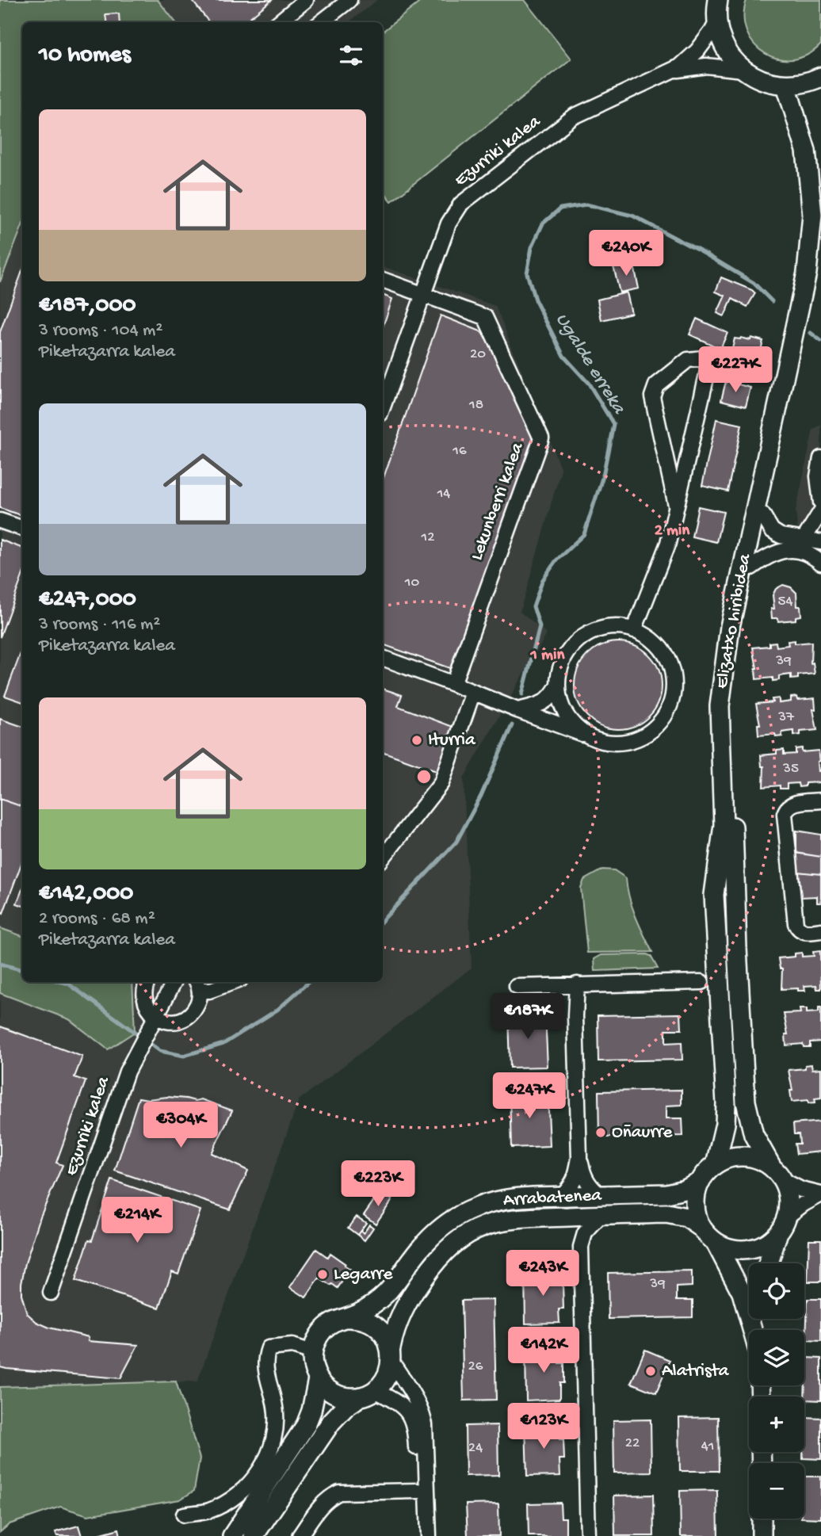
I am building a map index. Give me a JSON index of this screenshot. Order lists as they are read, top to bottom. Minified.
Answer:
{"streets":{"main road":["Elizatxo hiribidea","Arrabatenea"],"street":["Ezurriki kalea","Lekunberri kalea"]},"crossings":[["Ezurriki kalea","Lekunberri kalea"],["Elizatxo hiribidea","Arrabatenea"]],"water":["Ugalde erreka"],"places":["Iturria","Oñaurre","Legarre","Alatrista"],"house_numbers":["20","18","16","14","12","10","54","39","37","35","39","26","22","41","24"],"page":{"heading":"10 homes","list":[{"name":"€187,000","note":"3 rooms · 104 m² · Piketazarra kalea"},{"name":"€247,000","note":"3 rooms · 116 m² · Piketazarra kalea"},{"name":"€142,000","note":"2 rooms · 68 m² · Piketazarra kalea"}],"price":["€240K","€227K","€187K","€247K","€304K","€223K","€214K","€243K","€142K","€123K"],"map_buttons":["+","−"]},"rings":["2 min","1 min"]}
